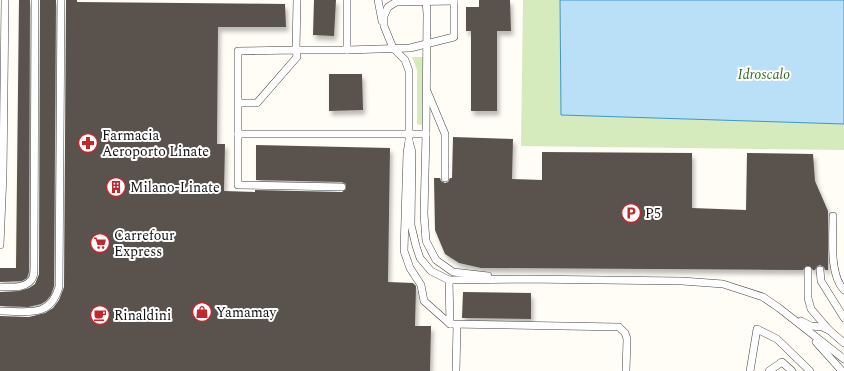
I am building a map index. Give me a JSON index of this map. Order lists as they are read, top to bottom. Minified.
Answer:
{"parks":["Idroscalo"],"places":{"pharmacy":["Farmacia Aeroporto Linate"],"building":["Milano-Linate"],"parking":["P5"],"supermarket":["Carrefour Express"],"shop":["Yamamay"],"cafe":["Rinaldini"]}}
